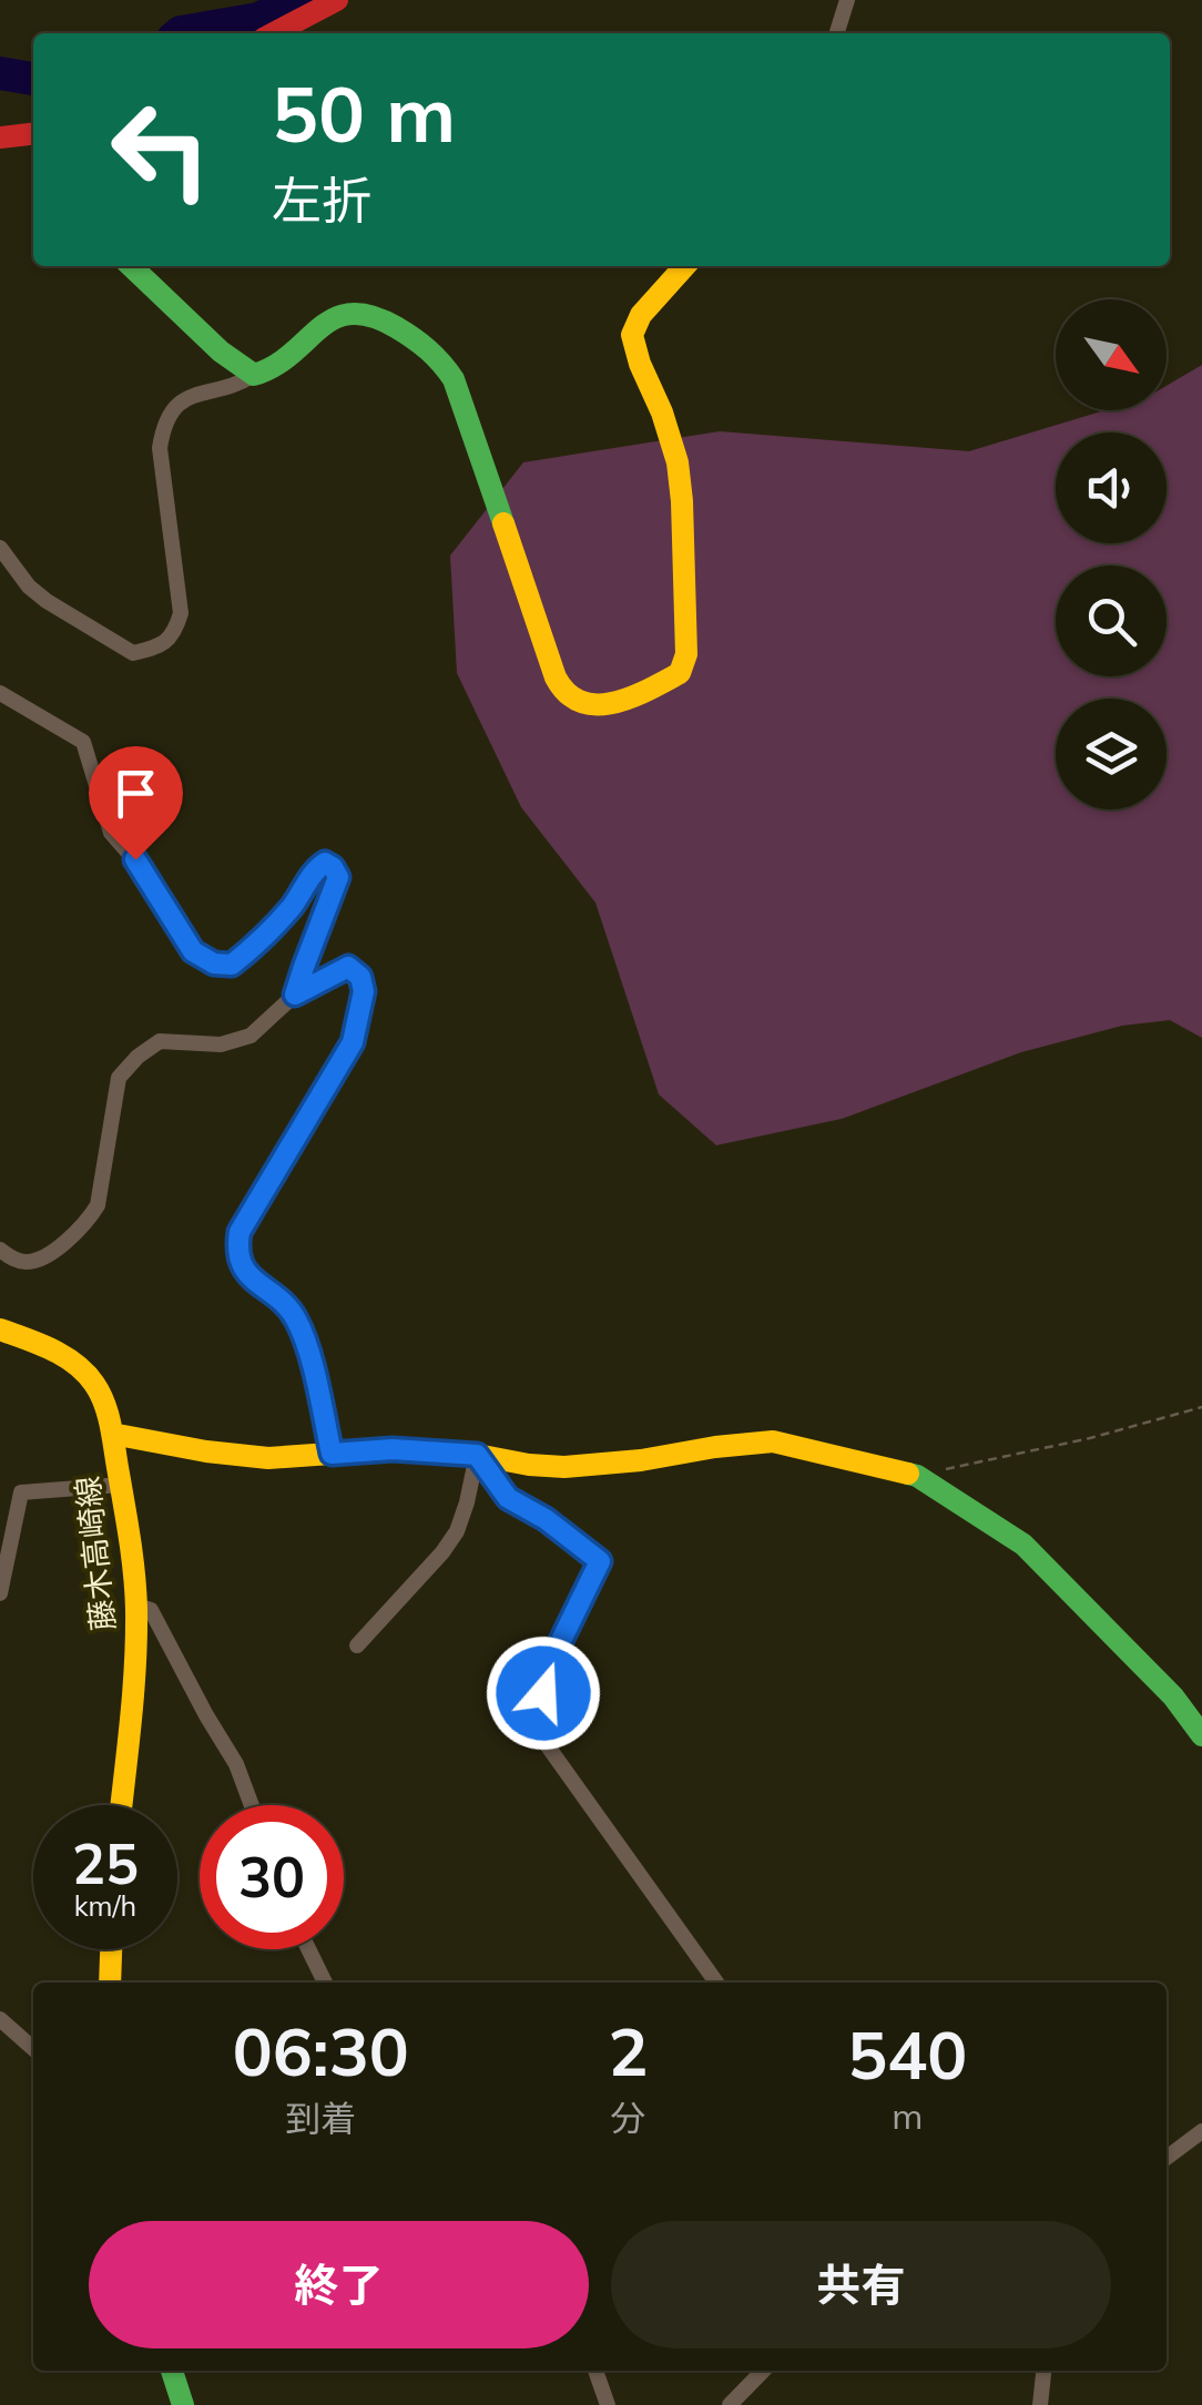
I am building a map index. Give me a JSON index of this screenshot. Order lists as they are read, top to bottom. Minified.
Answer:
{"streets":{"street":["藤木高崎線"]},"north":"bottom right","page":{"turn":["50 m","左折"],"speed":"25 km/h","limit":"30","eta":["06:30","到着","2","分","540","m"],"buttons":["終了","共有"]}}
